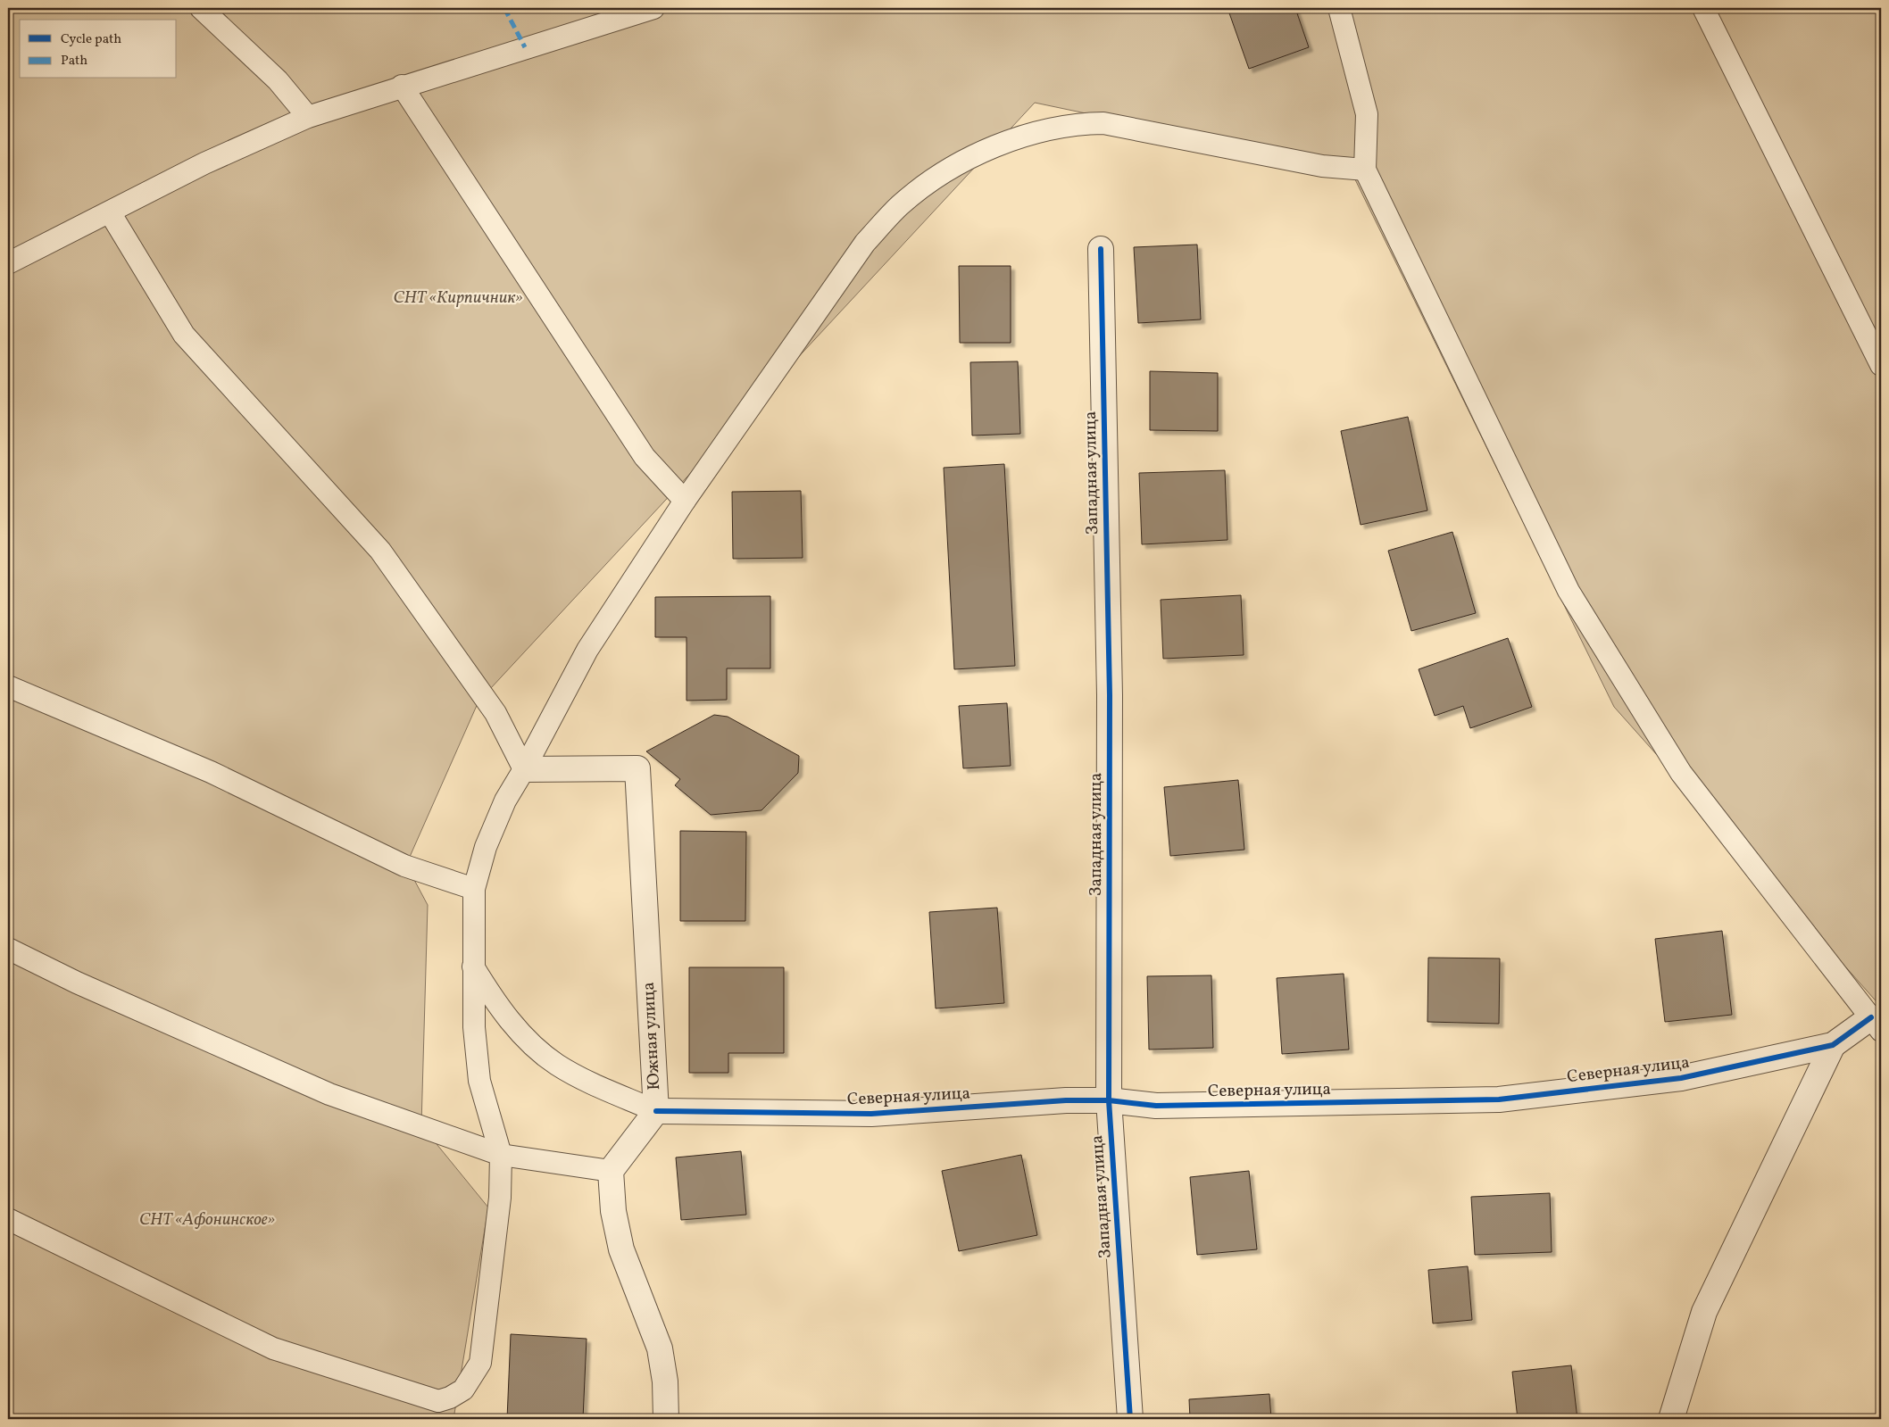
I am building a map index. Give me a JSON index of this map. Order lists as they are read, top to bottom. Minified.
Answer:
{"streets":{"street":["Западная улица","Южная улица","Северная улица"]},"crossings":[["Западная улица","Северная улица"],["Южная улица","Северная улица"]],"parks":["СНТ «Кирпичник»","СНТ «Афонинское»"],"legend":["Cycle path","Path"]}
